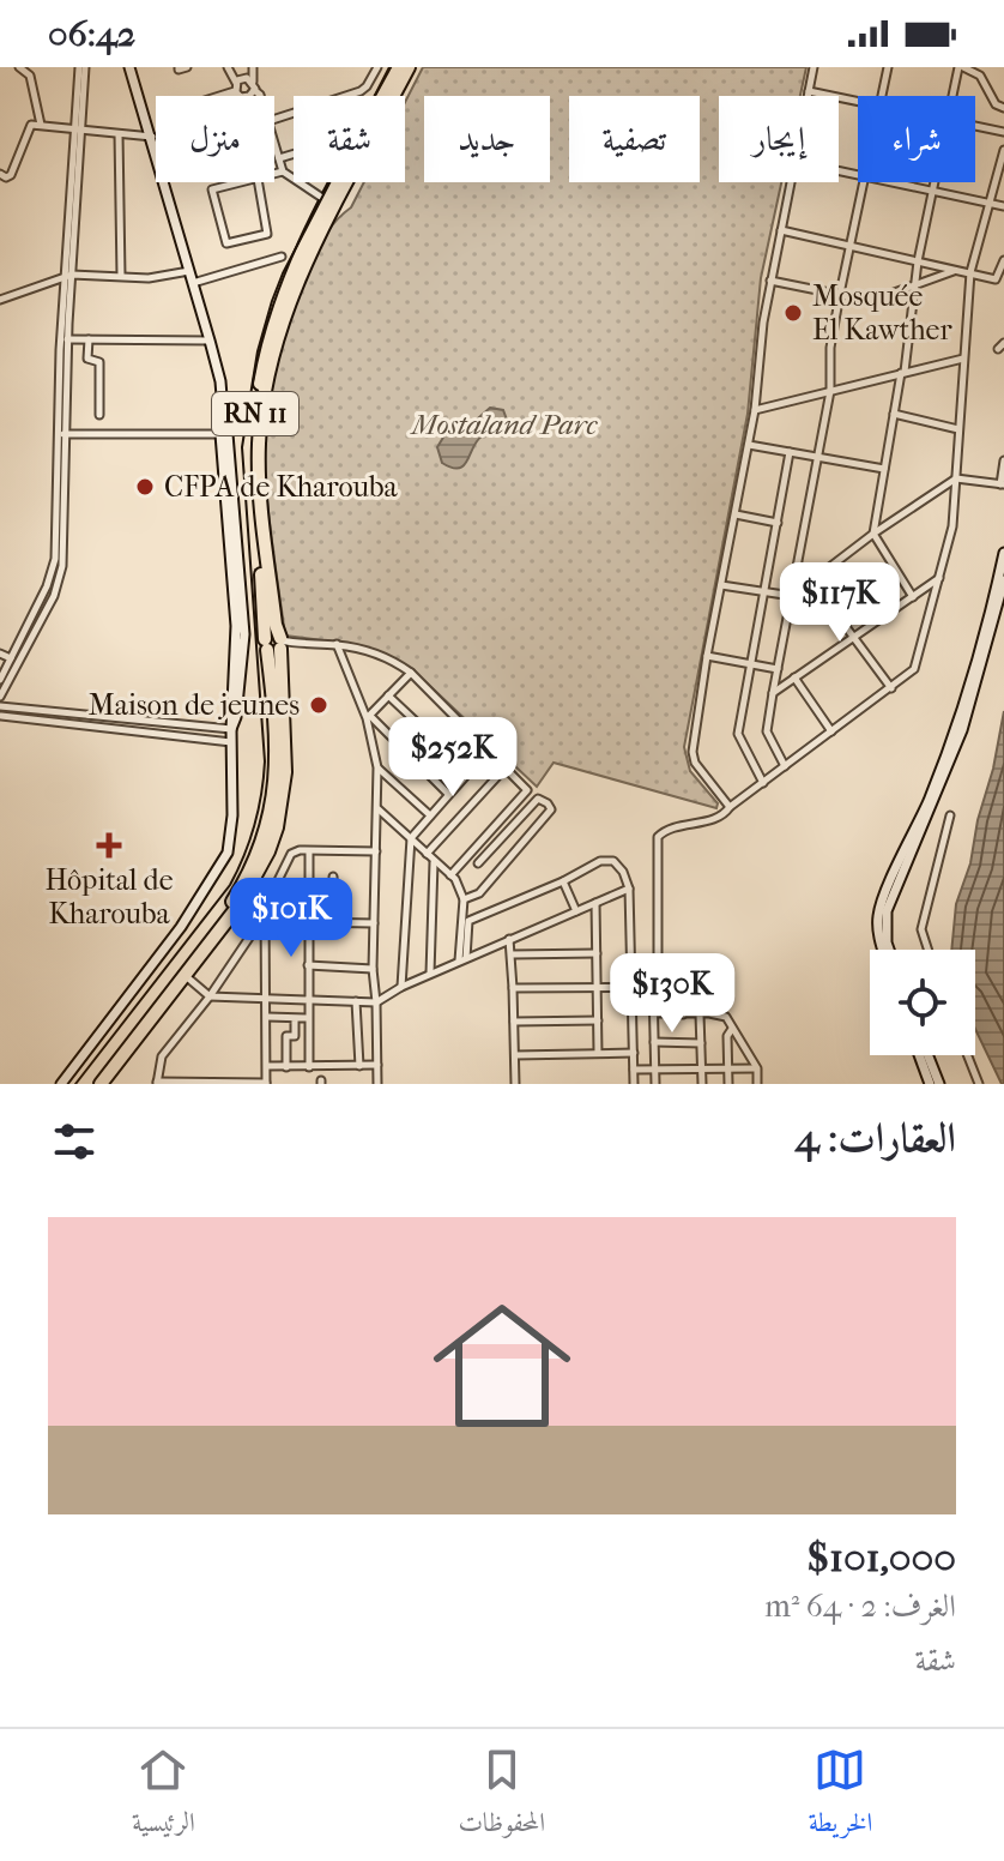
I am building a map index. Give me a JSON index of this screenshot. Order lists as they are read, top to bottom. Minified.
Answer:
{"streets":{"highway":["RN 11"]},"parks":["Mostaland Parc"],"places":{"other":["Mosquée El Kawther","CFPA de Kharouba","Maison de jeunes"],"health":["Hôpital de Kharouba"]},"page":{"status":"06:42","chip":["شراء","إيجار","تصفية","جديد","شقة","منزل"],"price":["$117K","$252K","$101K","$130K"],"heading":"العقارات: 4","list":[{"name":"$101,000","note":"الغرف: 2 · 64 m² · شقة"}],"tabs":["الخريطة","المحفوظات","الرئيسية"]}}
